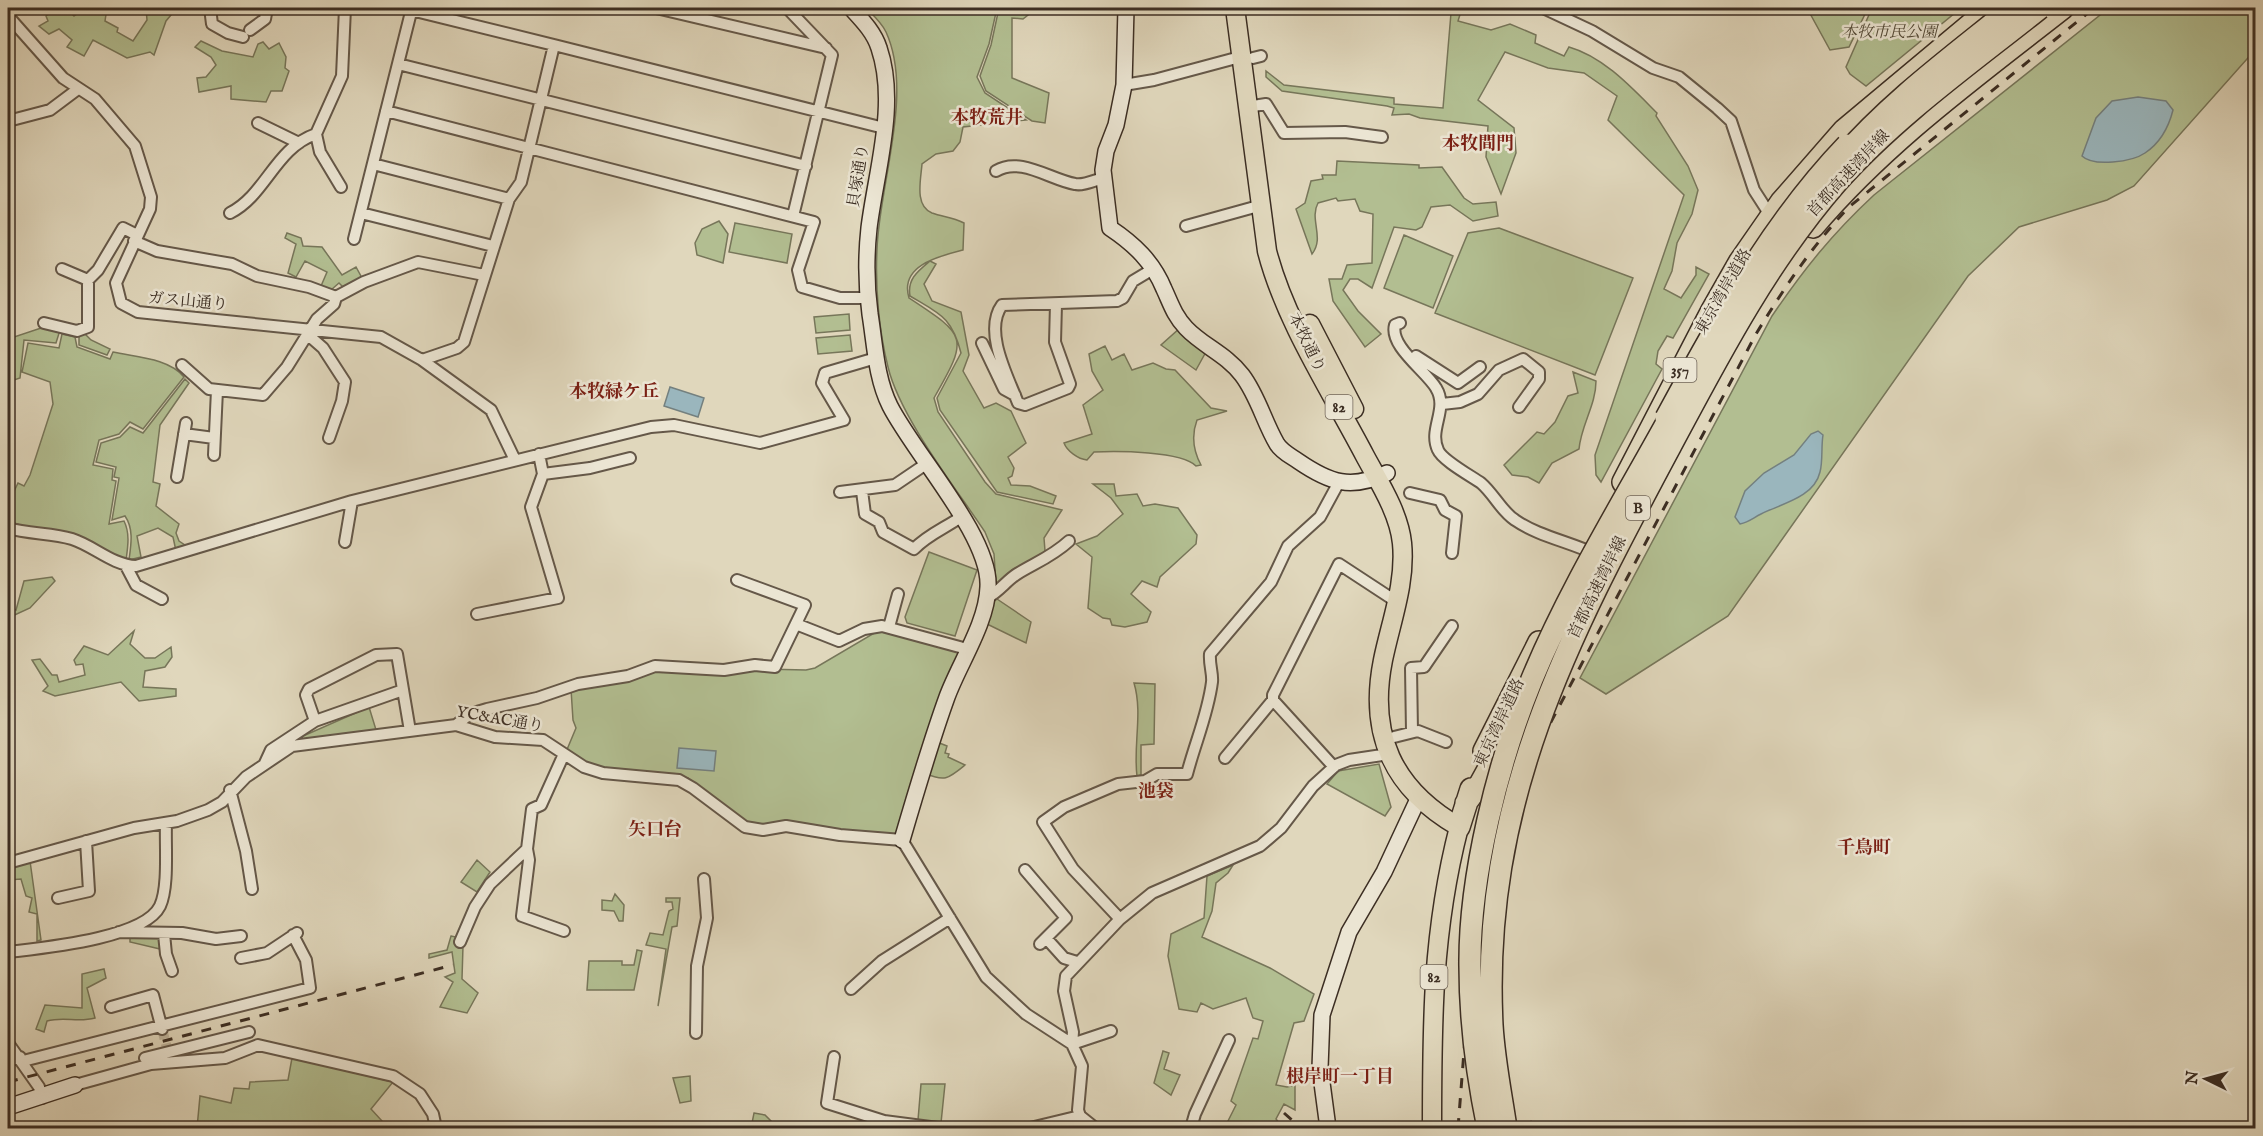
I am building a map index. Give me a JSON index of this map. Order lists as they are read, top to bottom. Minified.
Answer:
{"streets":{"highway":["首都高速湾岸線","東京湾岸道路","357","B"],"main road":["本牧通り","82"],"street":["貝塚通り","ガス山通り","YC&AC通り"]},"crossings":[["東京湾岸道路","本牧通り"],["東京湾岸道路","82"],["本牧通り","82"]],"districts":["本牧荒井","本牧間門","本牧緑ケ丘","池袋","矢口台","千鳥町","根岸町一丁目"],"parks":["本牧市民公園"],"north":"left"}
